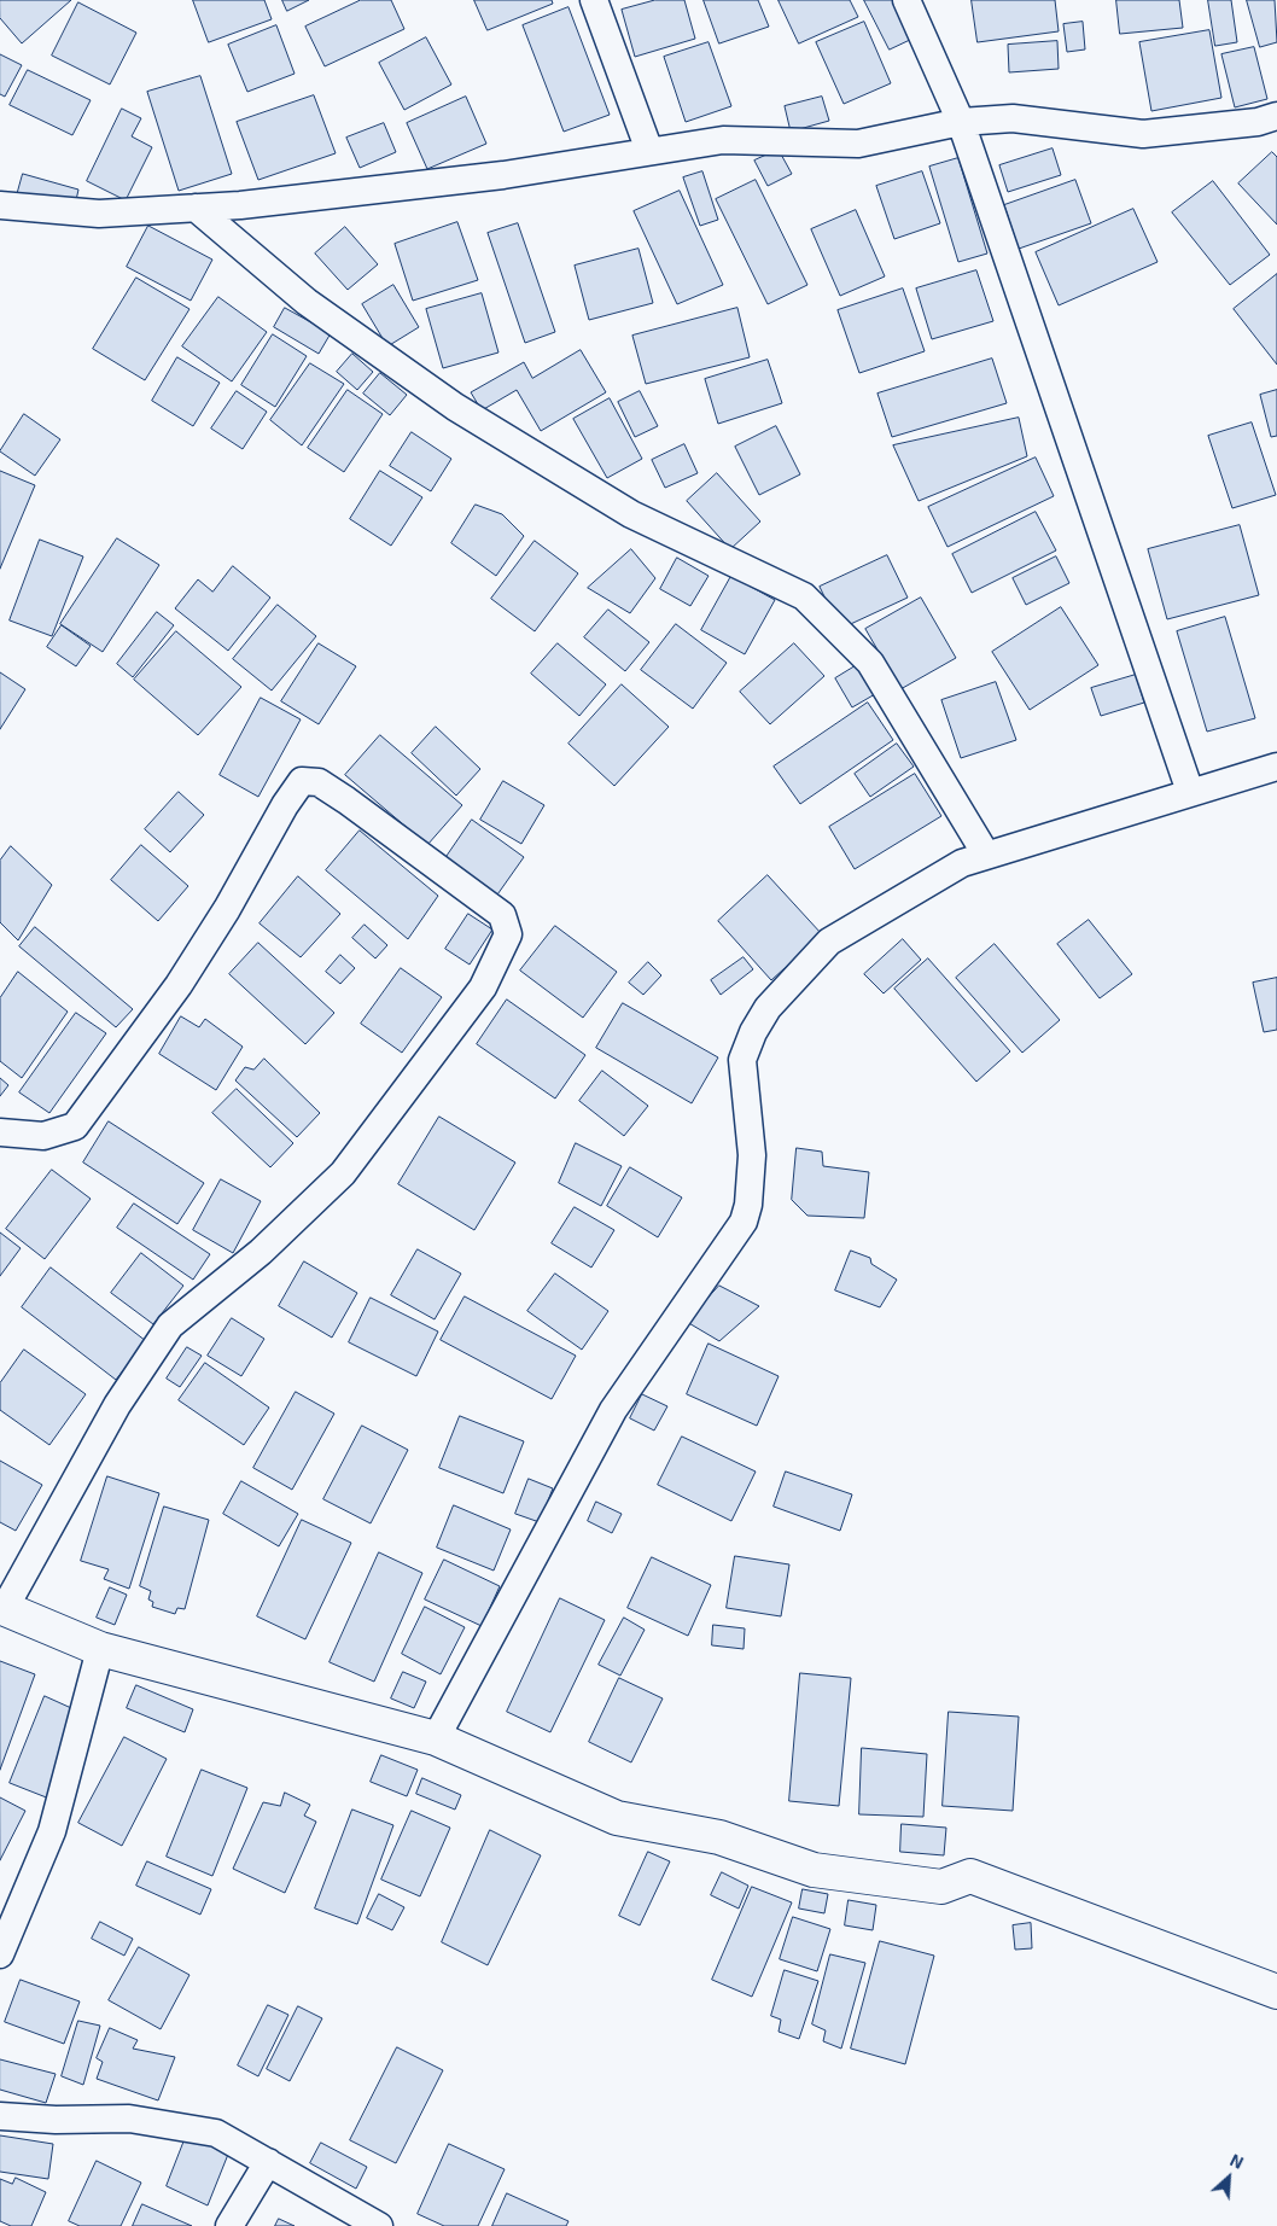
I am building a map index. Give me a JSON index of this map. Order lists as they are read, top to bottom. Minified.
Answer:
{"north":"top right"}
